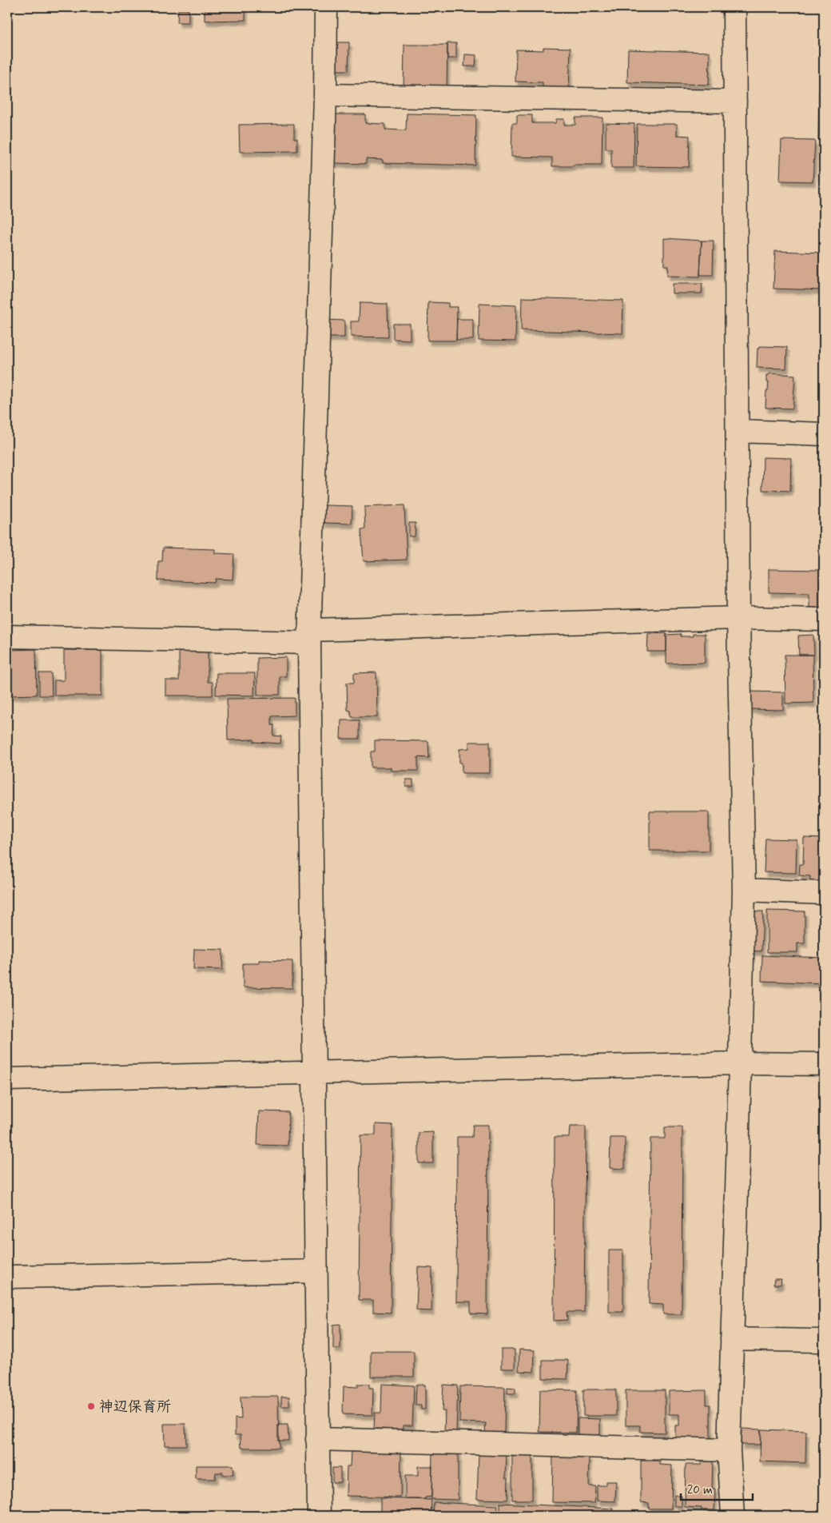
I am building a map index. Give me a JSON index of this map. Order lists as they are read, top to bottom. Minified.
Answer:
{"places":["神辺保育所"],"scale_bar":"20 m"}
